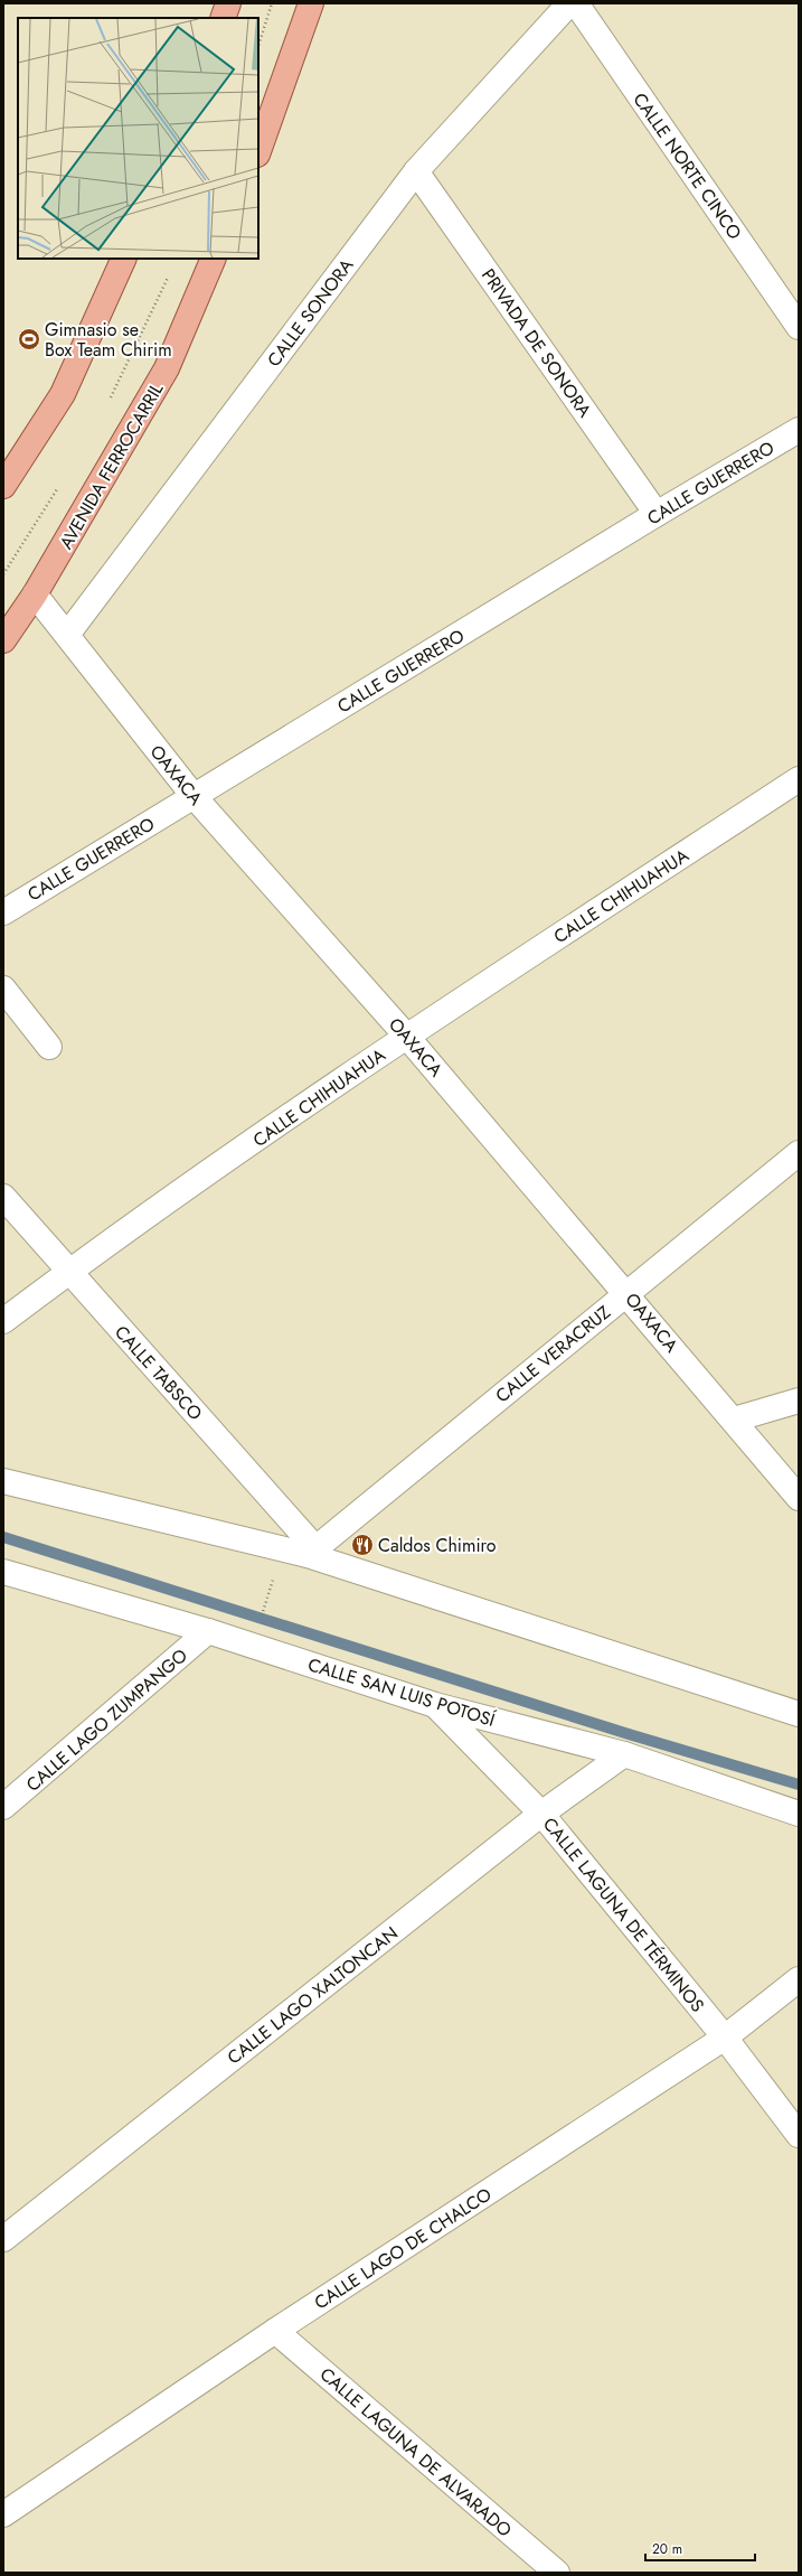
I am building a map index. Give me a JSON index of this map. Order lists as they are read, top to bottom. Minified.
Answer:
{"streets":{"main road":["AVENIDA FERROCARRIL"],"street":["CALLE NORTE CINCO","CALLE SONORA","PRIVADA DE SONORA","CALLE GUERRERO","OAXACA","CALLE CHIHUAHUA","CALLE VERACRUZ","CALLE TABSCO","CALLE SAN LUIS POTOSÍ","CALLE LAGO ZUMPANGO","CALLE LAGUNA DE TÉRMINOS","CALLE LAGO XALTONCAN","CALLE LAGO DE CHALCO","CALLE LAGUNA DE ALVARADO"]},"crossings":[["CALLE SONORA","PRIVADA DE SONORA"],["CALLE SONORA","OAXACA"],["PRIVADA DE SONORA","CALLE GUERRERO"],["AVENIDA FERROCARRIL","OAXACA"],["CALLE GUERRERO","OAXACA"],["OAXACA","CALLE CHIHUAHUA"],["OAXACA","CALLE VERACRUZ"],["CALLE CHIHUAHUA","CALLE TABSCO"],["CALLE VERACRUZ","CALLE TABSCO"],["CALLE SAN LUIS POTOSÍ","CALLE LAGO ZUMPANGO"],["CALLE SAN LUIS POTOSÍ","CALLE LAGUNA DE TÉRMINOS"],["CALLE SAN LUIS POTOSÍ","CALLE LAGO XALTONCAN"],["CALLE LAGUNA DE TÉRMINOS","CALLE LAGO XALTONCAN"],["CALLE LAGUNA DE TÉRMINOS","CALLE LAGO DE CHALCO"],["CALLE LAGO DE CHALCO","CALLE LAGUNA DE ALVARADO"]],"places":{"sports":["Gimnasio se Box Team Chirim"],"restaurant":["Caldos Chimiro"]},"scale_bar":"20 m"}
